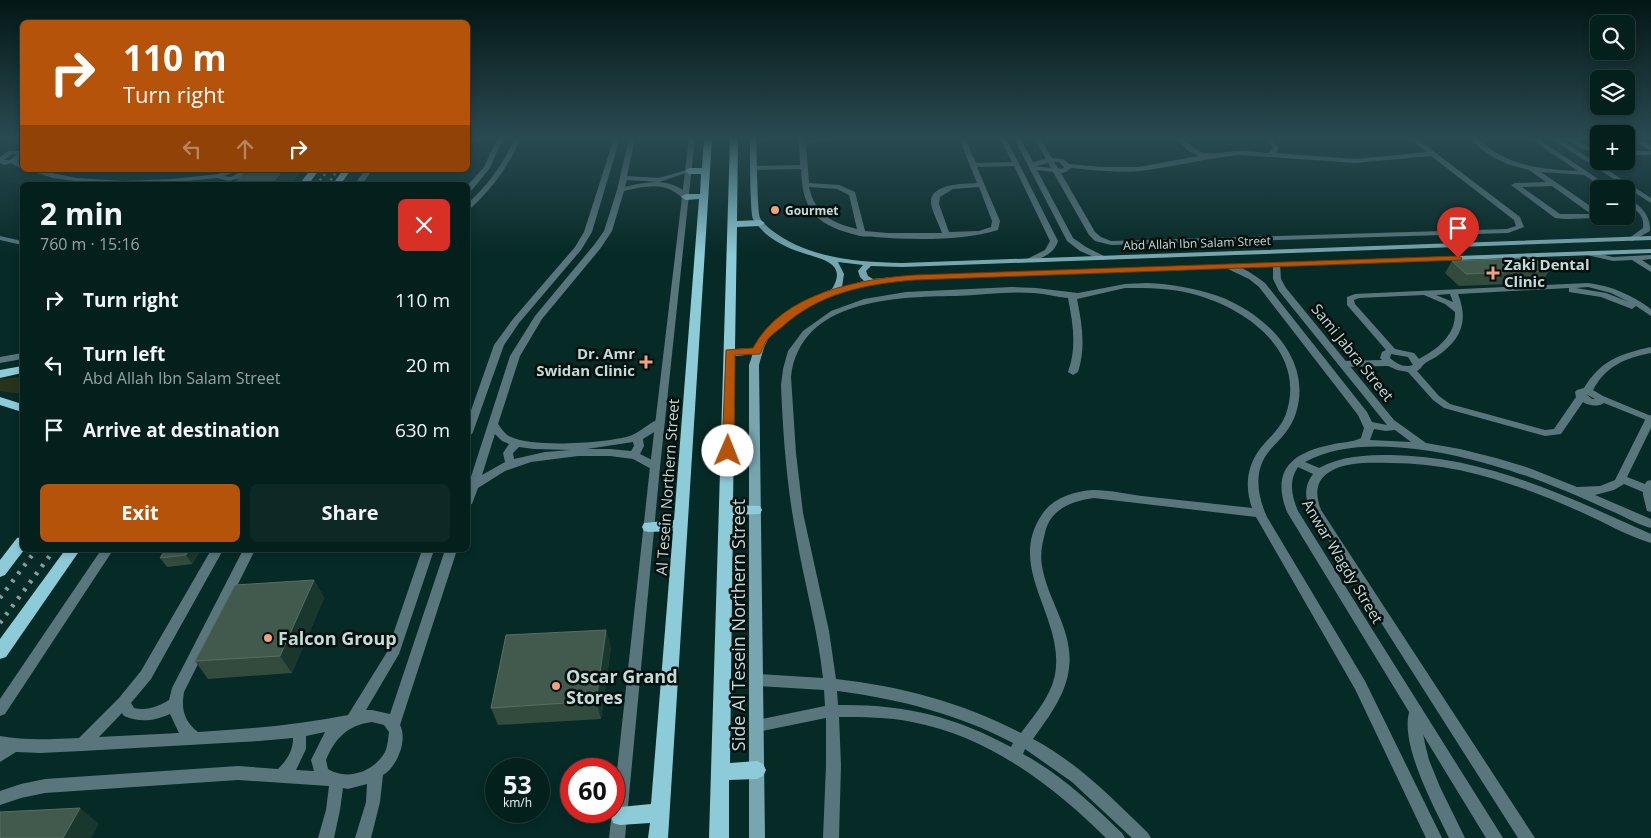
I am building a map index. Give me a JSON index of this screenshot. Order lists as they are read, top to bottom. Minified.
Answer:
{"streets":{"main road":["Abd Allah Ibn Salam Street","Al Tesein Northern Street","Side Al Tesein Northern Street"],"street":["Sami Jabra Street","Anwar Wagdy Street"]},"crossings":[["Abd Allah Ibn Salam Street","Sami Jabra Street"],["Abd Allah Ibn Salam Street","Side Al Tesein Northern Street"]],"places":{"other":["Gourmet","Falcon Group","Oscar Grand Stores"],"health":["Zaki Dental Clinic","Dr. Amr Swidan Clinic"]},"page":{"map_buttons":["+","−"],"turn":["110 m","Turn right"],"heading":["2 min","760 m · 15:16"],"list":[{"name":"Turn right","value":"110 m"},{"name":"Turn left","note":"Abd Allah Ibn Salam Street","value":"20 m"},{"name":"Arrive at destination","value":"630 m"}],"buttons":["Exit","Share"],"speed":"53 km/h","limit":"60"}}
